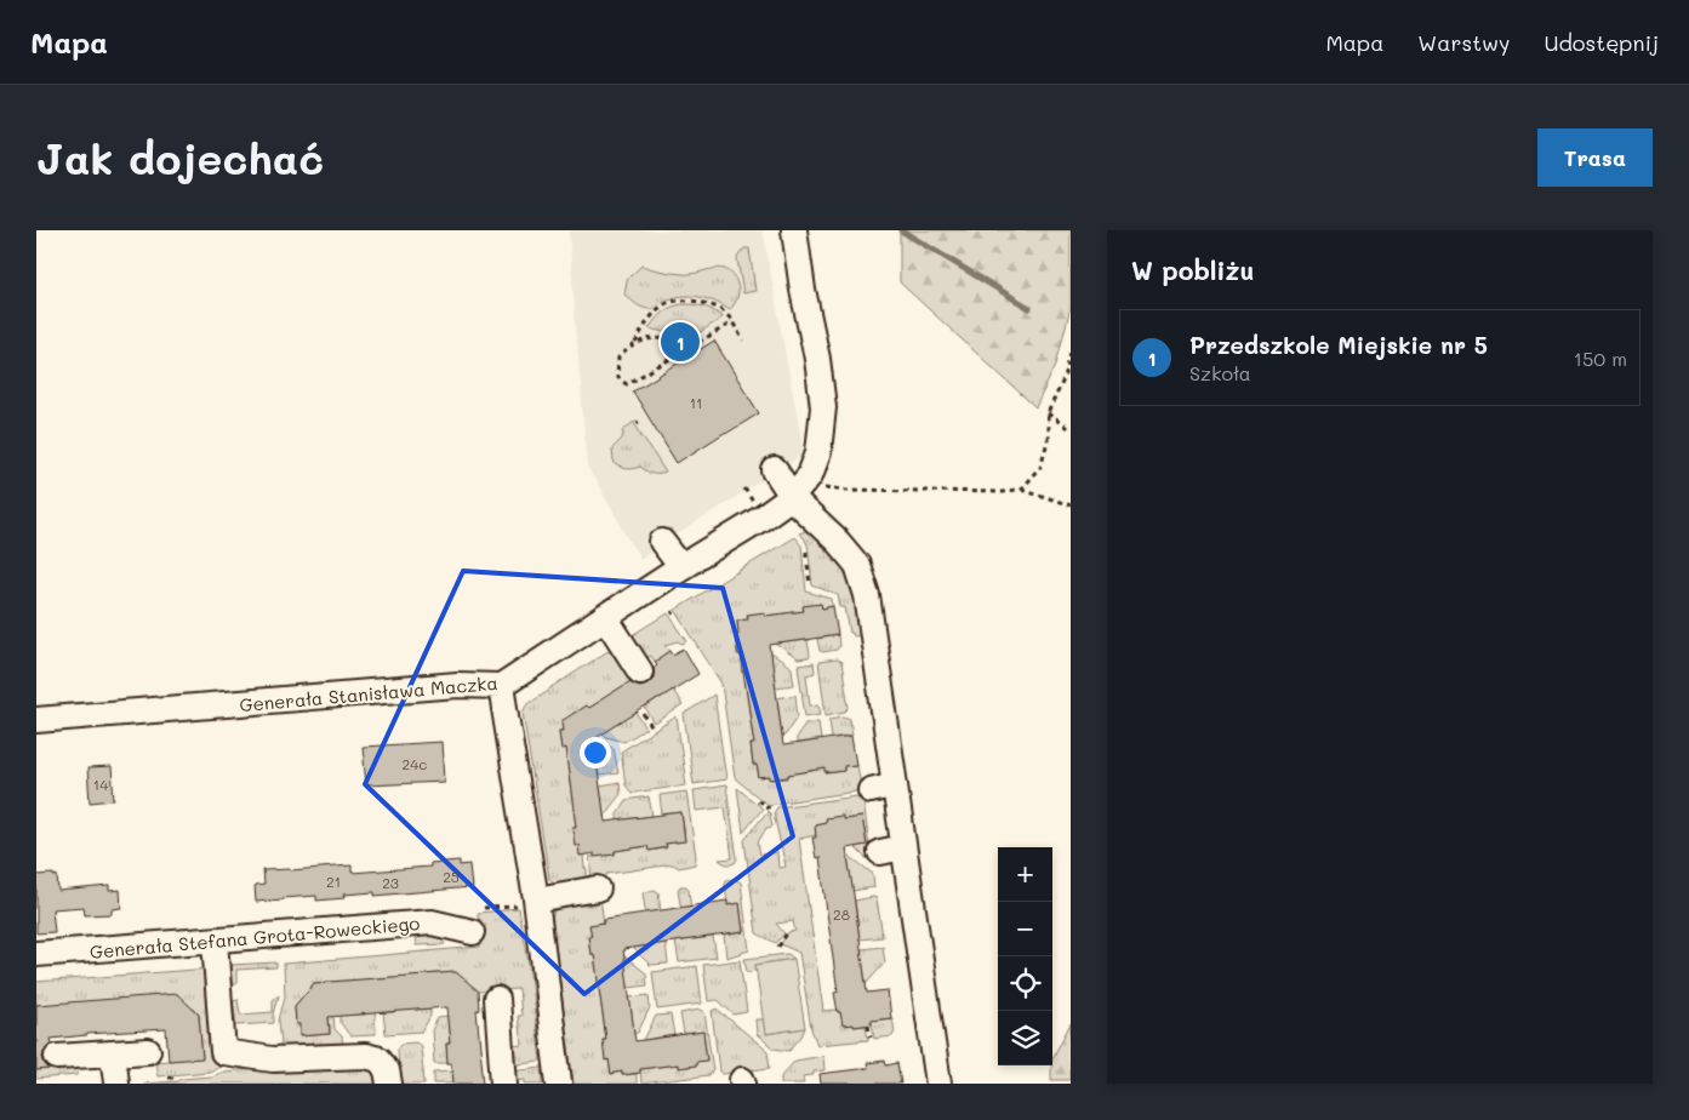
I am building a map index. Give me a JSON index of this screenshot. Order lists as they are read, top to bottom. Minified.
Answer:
{"streets":{"street":["Generała Stanisława Maczka","Generała Stefana Grota-Roweckiego"]},"house_numbers":["11","24c","14","25","21","23","28"],"page":{"header":"Mapa","nav":["Mapa","Warstwy","Udostępnij"],"buttons":"Trasa","title":"Jak dojechać","heading":"W pobliżu","list":[{"mark":"1","name":"Przedszkole Miejskie nr 5","note":"Szkoła","value":"150 m"}],"pins":"1","map_buttons":["+","−"]}}
